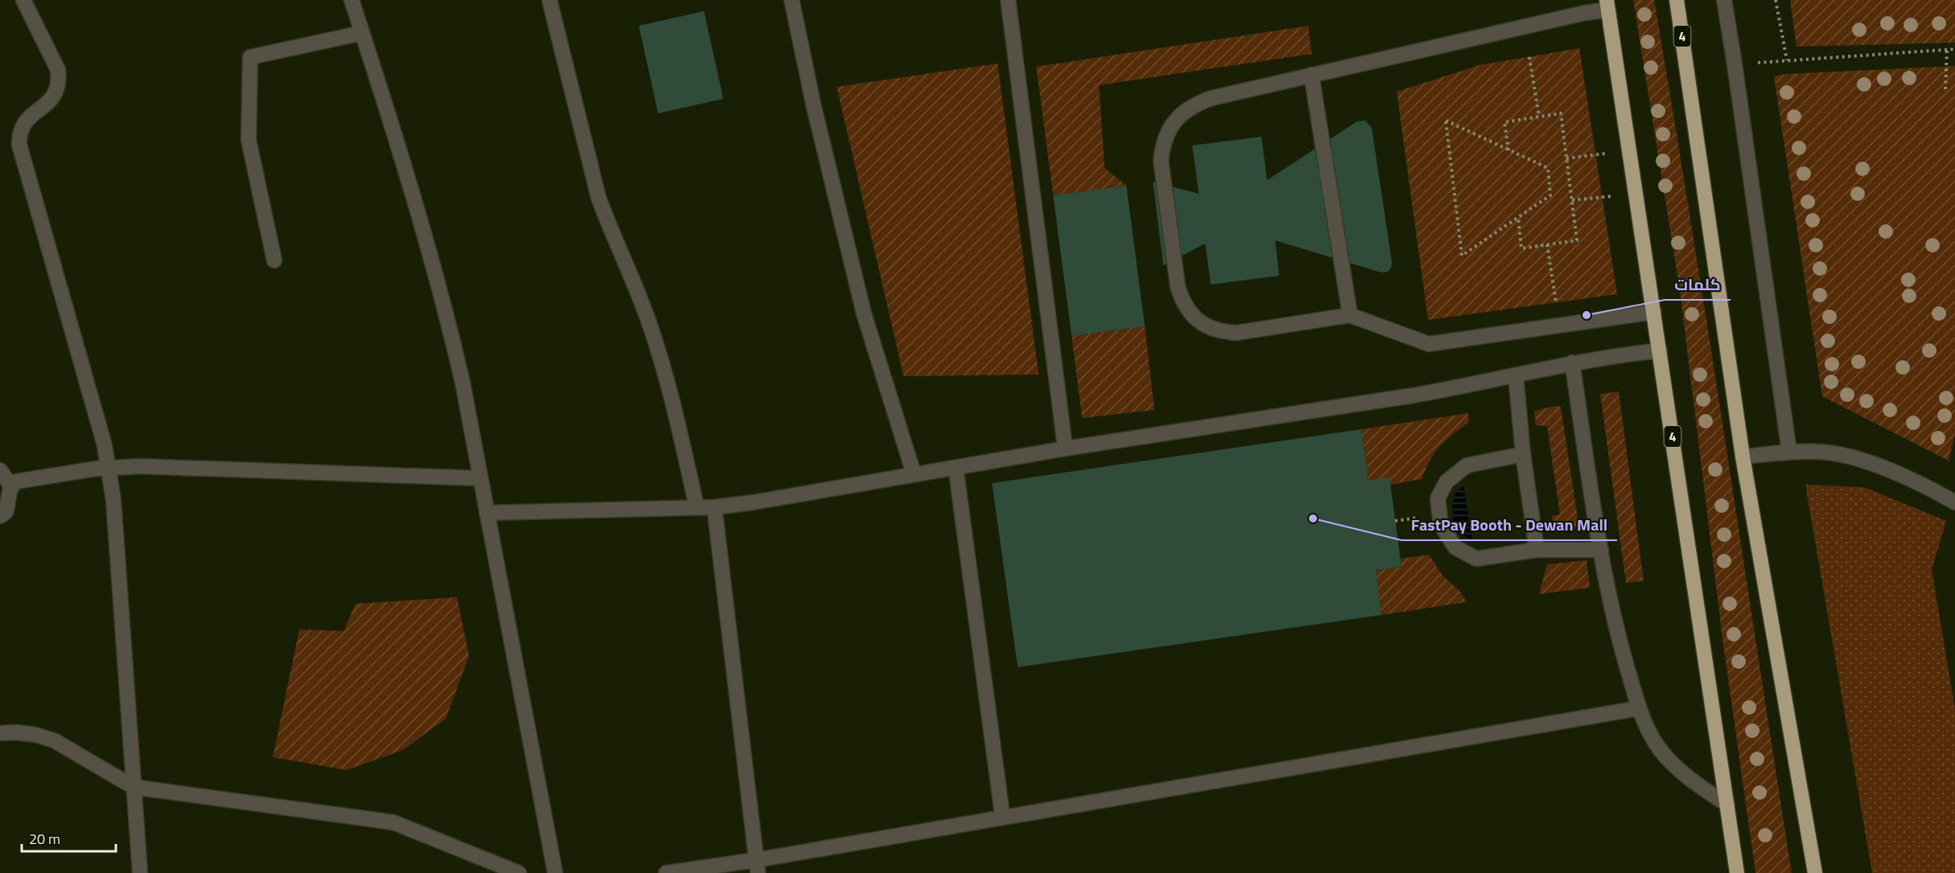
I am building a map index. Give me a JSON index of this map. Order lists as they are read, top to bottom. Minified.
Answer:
{"streets":{"highway":["4"]},"places":["كلمات","FastPay Booth - Dewan Mall"],"scale_bar":"20 m"}
